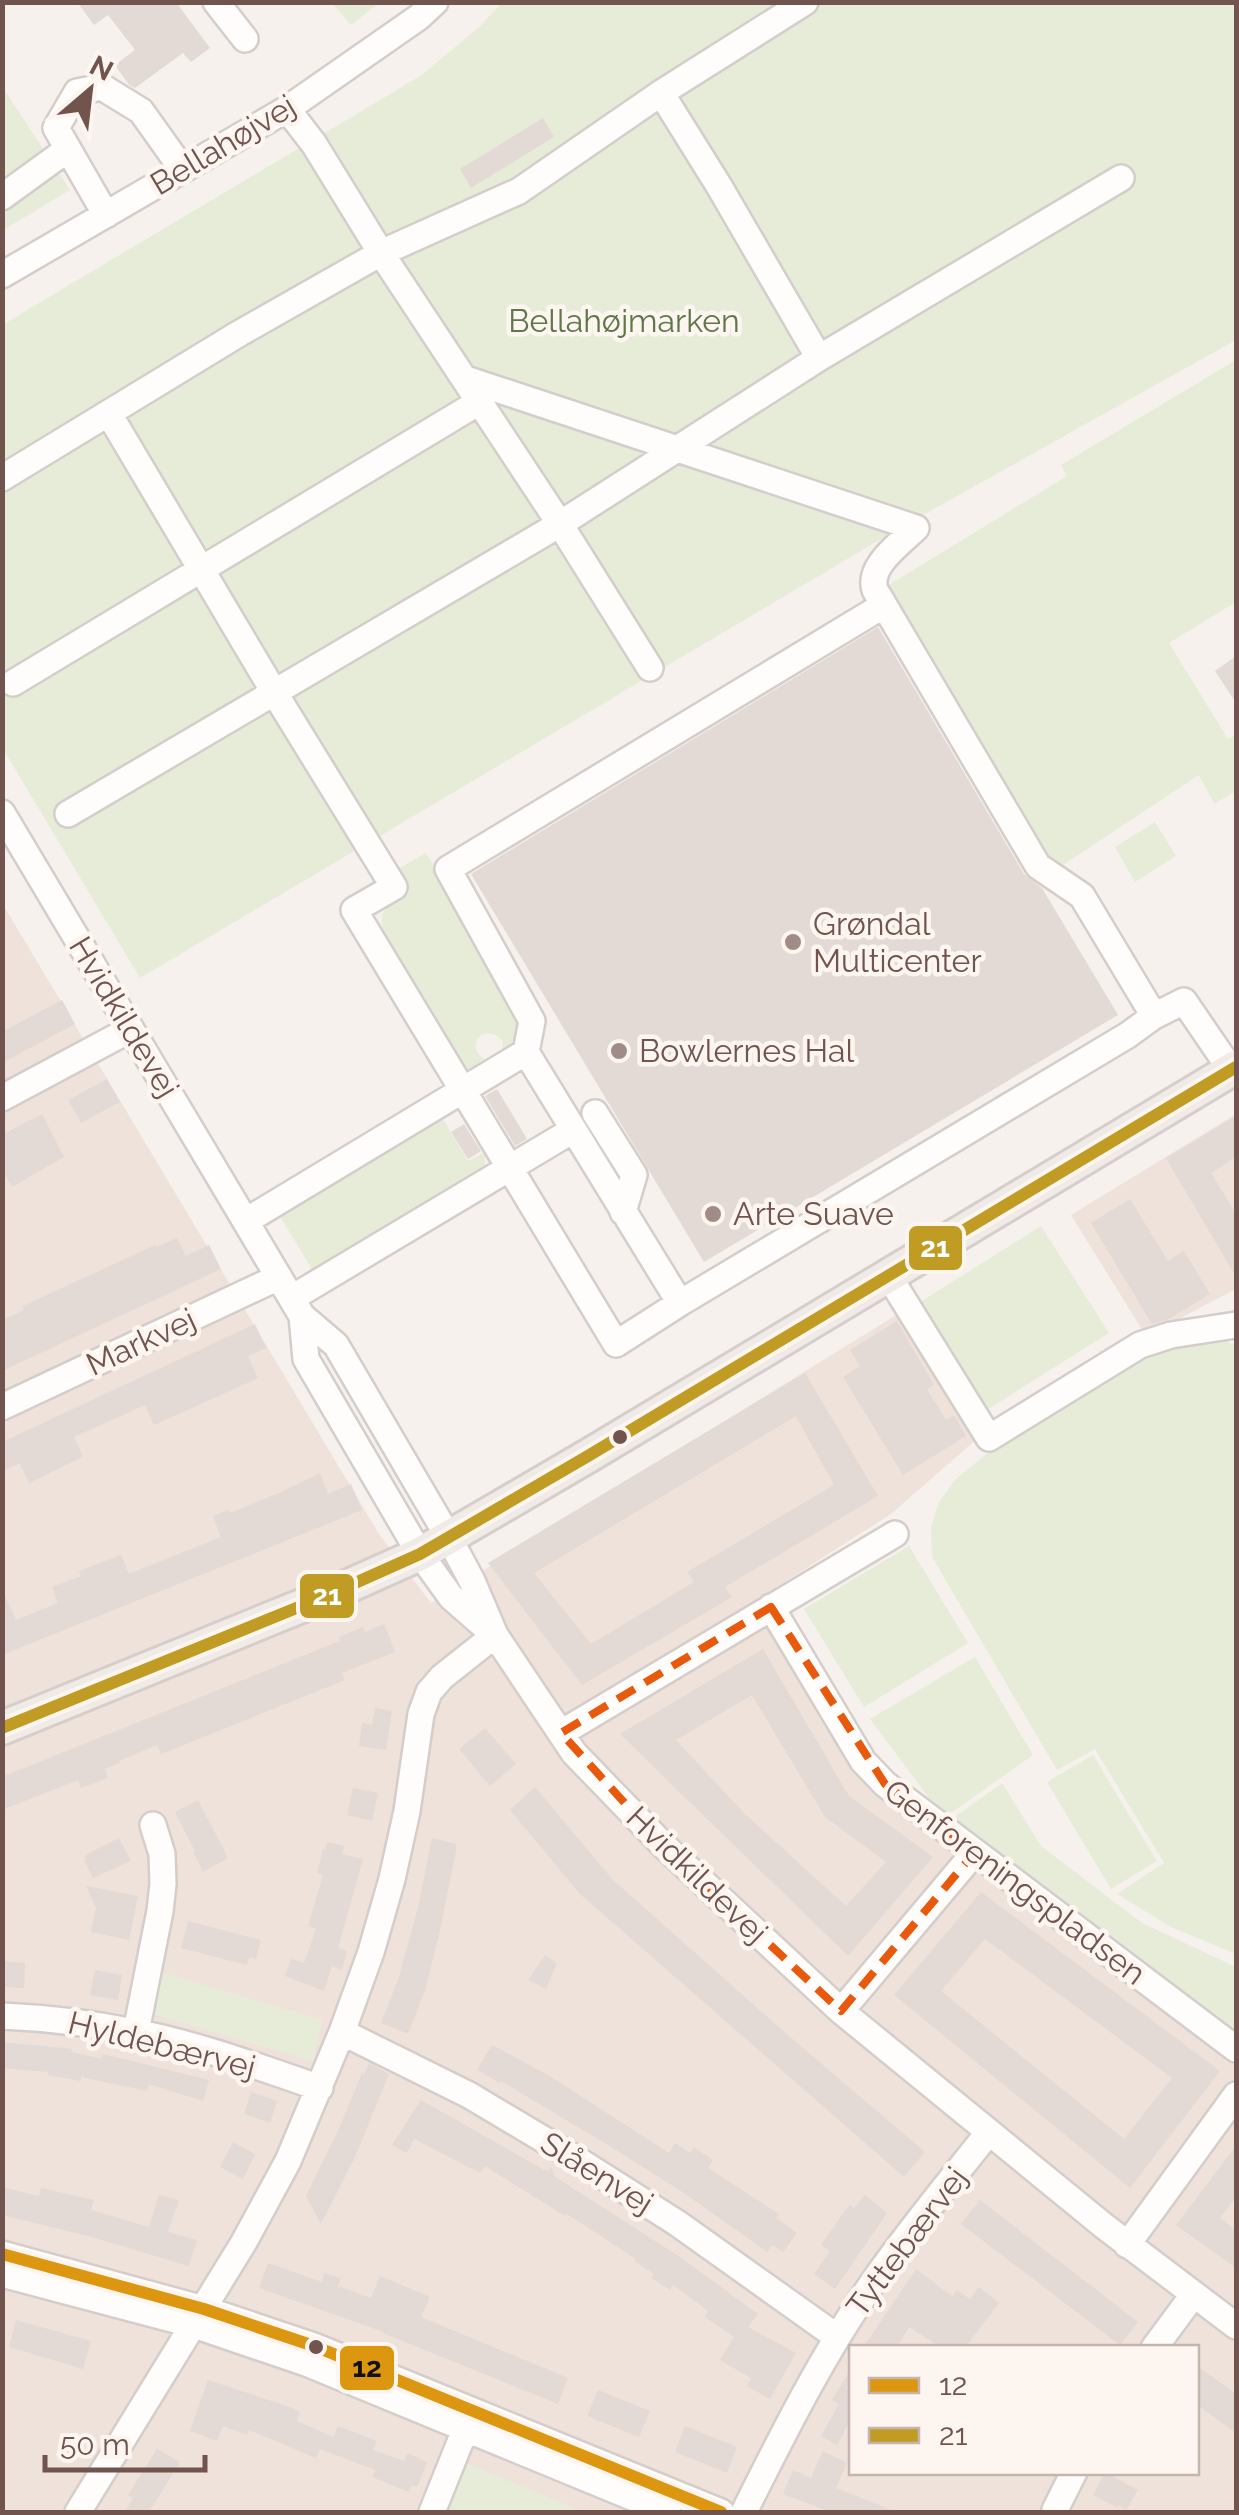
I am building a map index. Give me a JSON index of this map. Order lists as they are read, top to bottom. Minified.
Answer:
{"streets":{"street":["Bellahøjvej","Hvidkildevej","Markvej","Genforeningspladsen","Hyldebærvej","Slåenvej","Tyttebærvej"]},"crossings":[["Hvidkildevej","Markvej"],["Hvidkildevej","Tyttebærvej"],["Slåenvej","Tyttebærvej"]],"parks":["Bellahøjmarken"],"places":["Grøndal Multicenter","Bowlernes Hal","Arte Suave"],"lines":["transit line 21","transit line 12"],"legend":["12","21"],"scale_bar":"50 m","north":"top right"}
